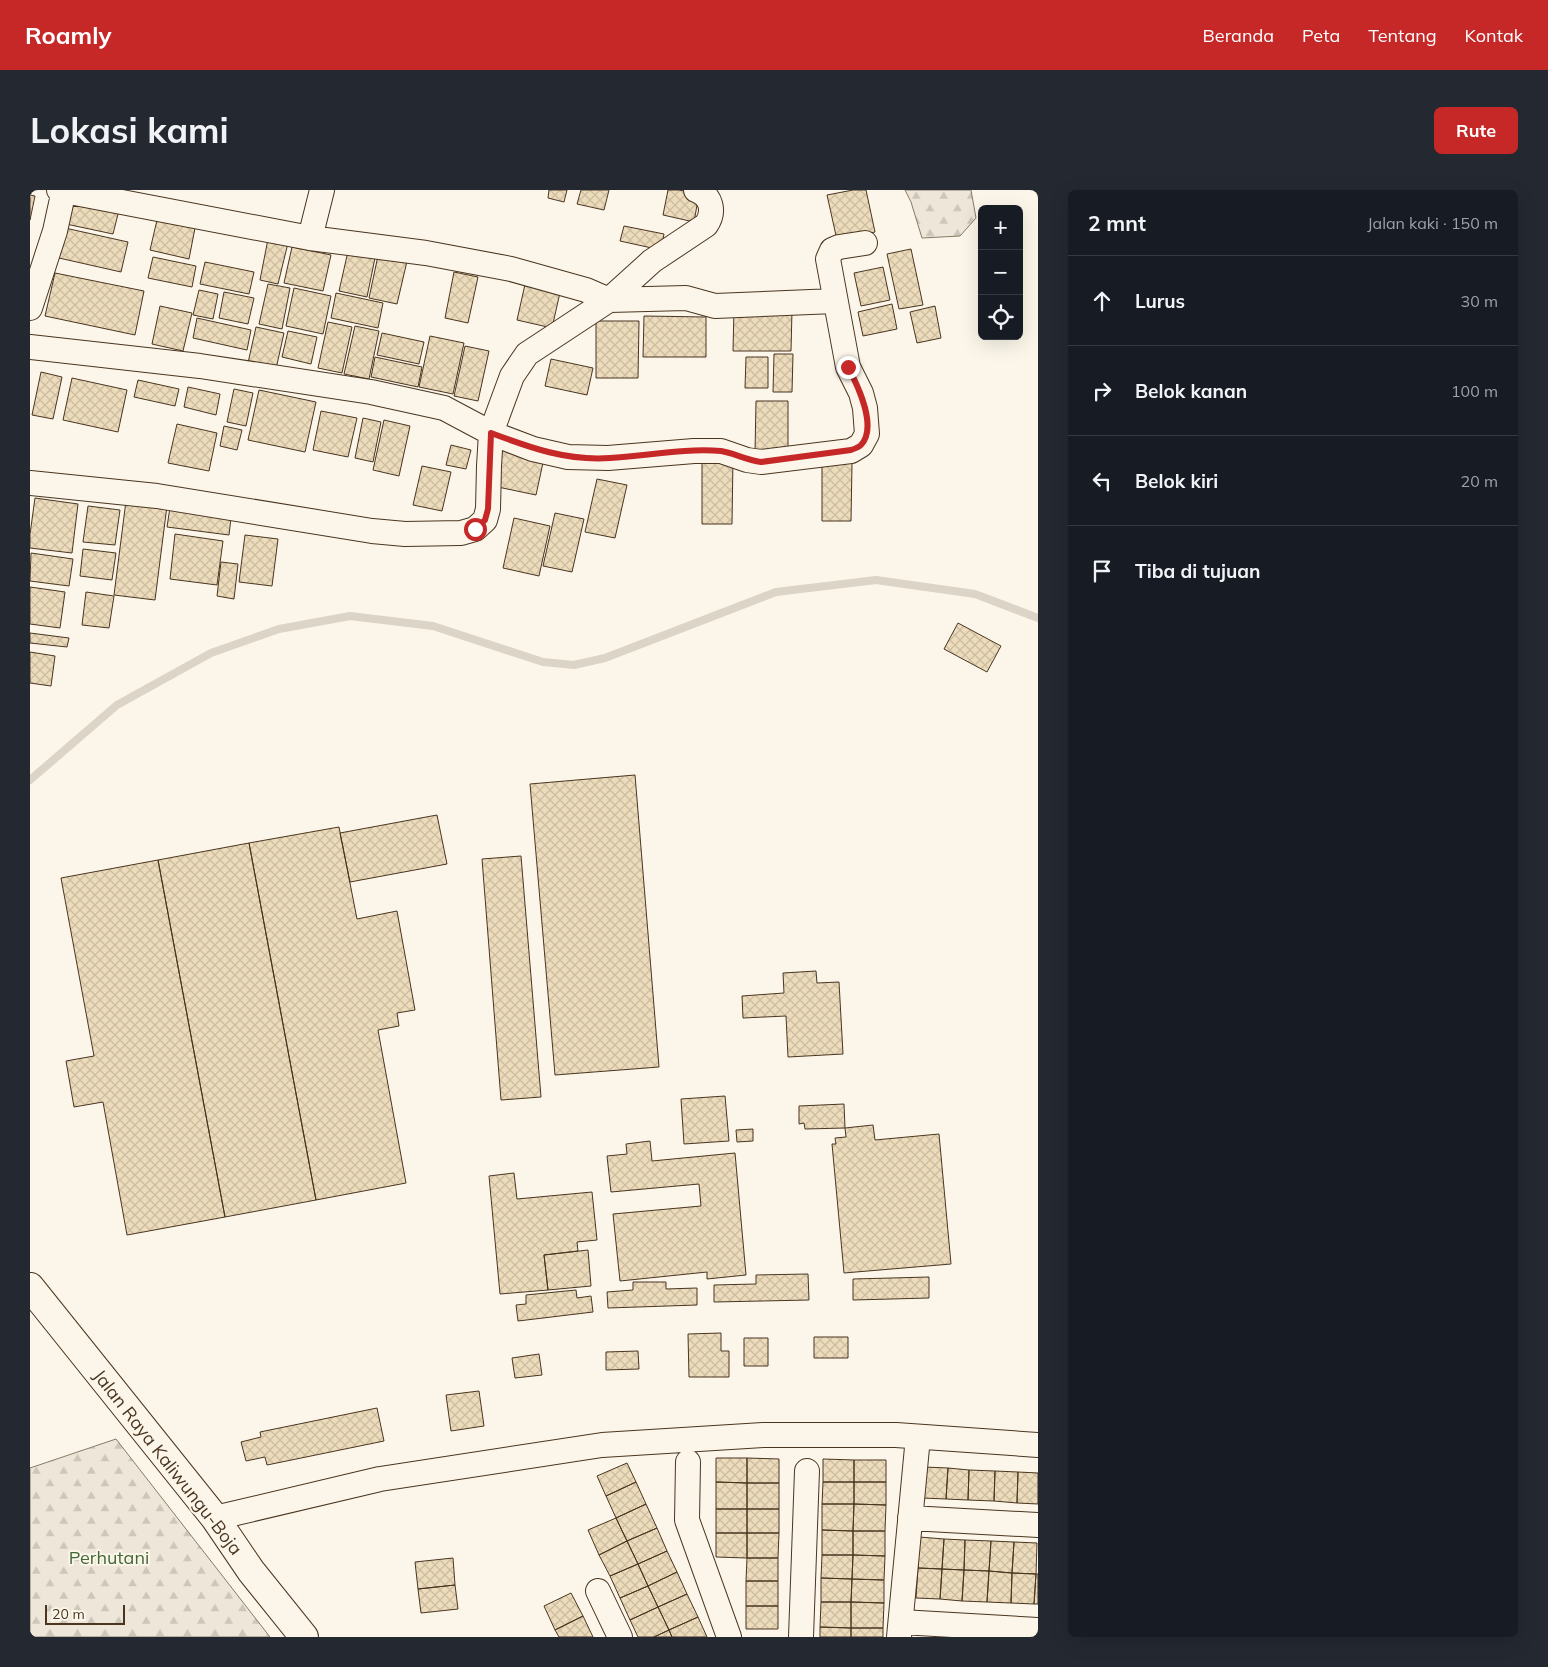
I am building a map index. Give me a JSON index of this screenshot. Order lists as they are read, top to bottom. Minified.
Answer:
{"streets":{"main road":["Jalan Raya Kaliwungu-Boja"]},"parks":["Perhutani"],"scale_bar":"20 m","page":{"header":"Roamly","nav":["Beranda","Peta","Tentang","Kontak"],"buttons":"Rute","title":"Lokasi kami","heading":["2 mnt","Jalan kaki · 150 m"],"map_buttons":["+","−"],"list":[["Lurus","30 m"],["Belok kanan","100 m"],["Belok kiri","20 m"],"Tiba di tujuan"],"scale":"20 m"}}
